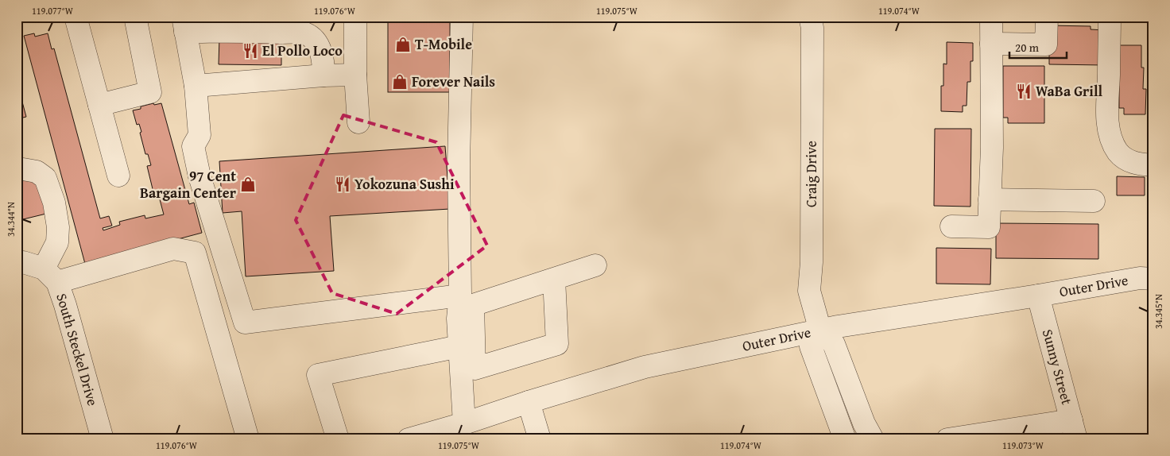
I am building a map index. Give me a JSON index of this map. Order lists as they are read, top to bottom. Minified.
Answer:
{"streets":{"street":["Craig Drive","Outer Drive","South Steckel Drive","Sunny Street"]},"crossings":[["Craig Drive","Outer Drive"],["Outer Drive","Sunny Street"]],"places":{"shop":["T-Mobile","Forever Nails","97 Cent Bargain Center"],"restaurant":["El Pollo Loco","WaBa Grill","Yokozuna Sushi"]},"scale_bar":"20 m","coordinates":["119.077°W","119.076°W","119.075°W","119.074°W","34.344°N","34.345°N","119.073°W"]}
